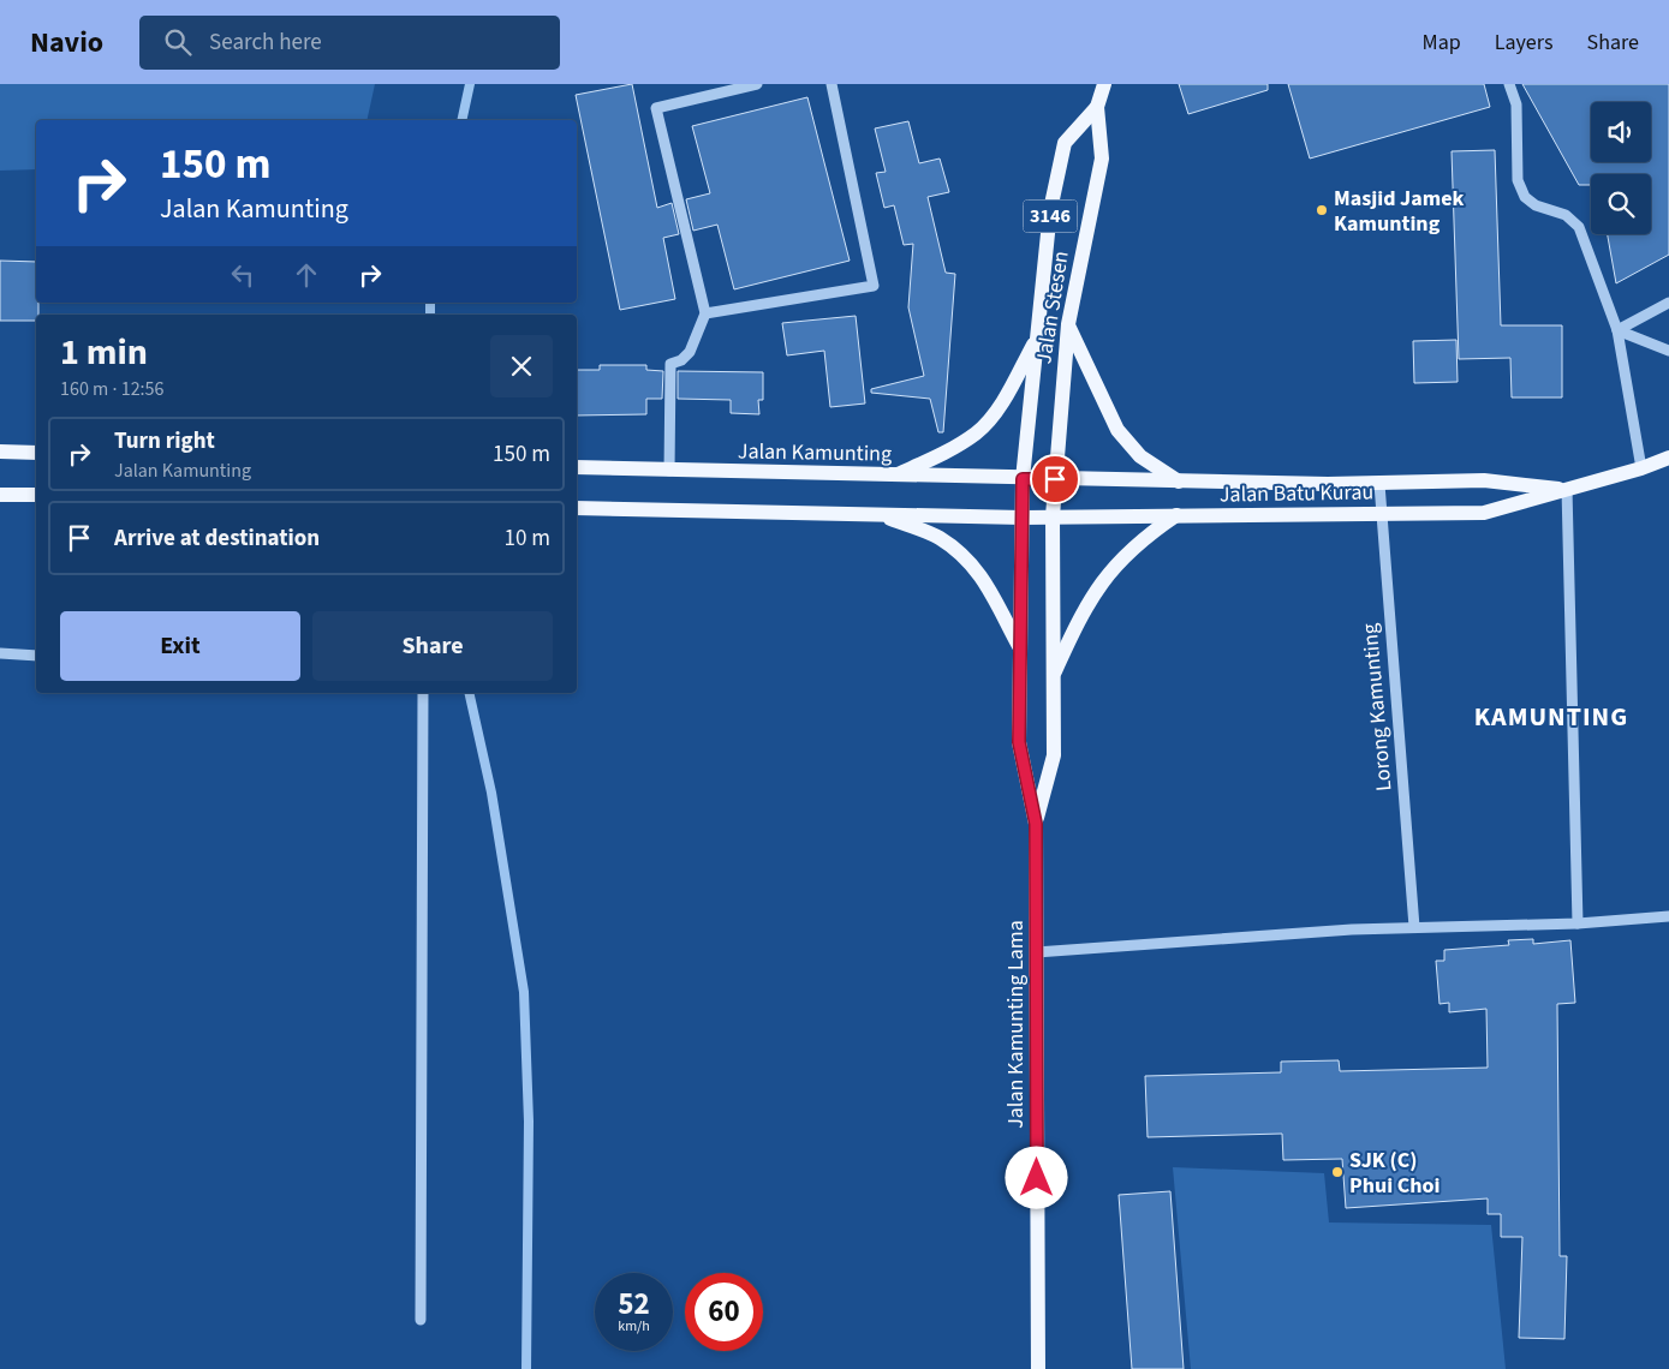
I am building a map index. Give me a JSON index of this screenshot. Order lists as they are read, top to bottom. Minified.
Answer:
{"streets":{"main road":["3146","Jalan Stesen","Jalan Kamunting","Jalan Batu Kurau","Jalan Kamunting Lama"],"street":["Lorong Kamunting"]},"crossings":[["Jalan Stesen","Jalan Kamunting"],["Jalan Stesen","Jalan Batu Kurau"],["Jalan Stesen","Jalan Kamunting Lama"],["Jalan Kamunting","Jalan Batu Kurau"],["Jalan Kamunting","Jalan Kamunting Lama"],["Jalan Batu Kurau","Lorong Kamunting"],["Jalan Batu Kurau","Jalan Kamunting Lama"]],"districts":["KAMUNTING"],"places":["Masjid Jamek Kamunting","SJK (C) Phui Choi"],"page":{"header":"Navio","search":"Search here","nav":["Map","Layers","Share"],"turn":["150 m","Jalan Kamunting"],"heading":["1 min","160 m · 12:56"],"list":[{"name":"Turn right","note":"Jalan Kamunting","value":"150 m"},{"name":"Arrive at destination","value":"10 m"}],"buttons":["Exit","Share"],"speed":"52 km/h","limit":"60"}}
